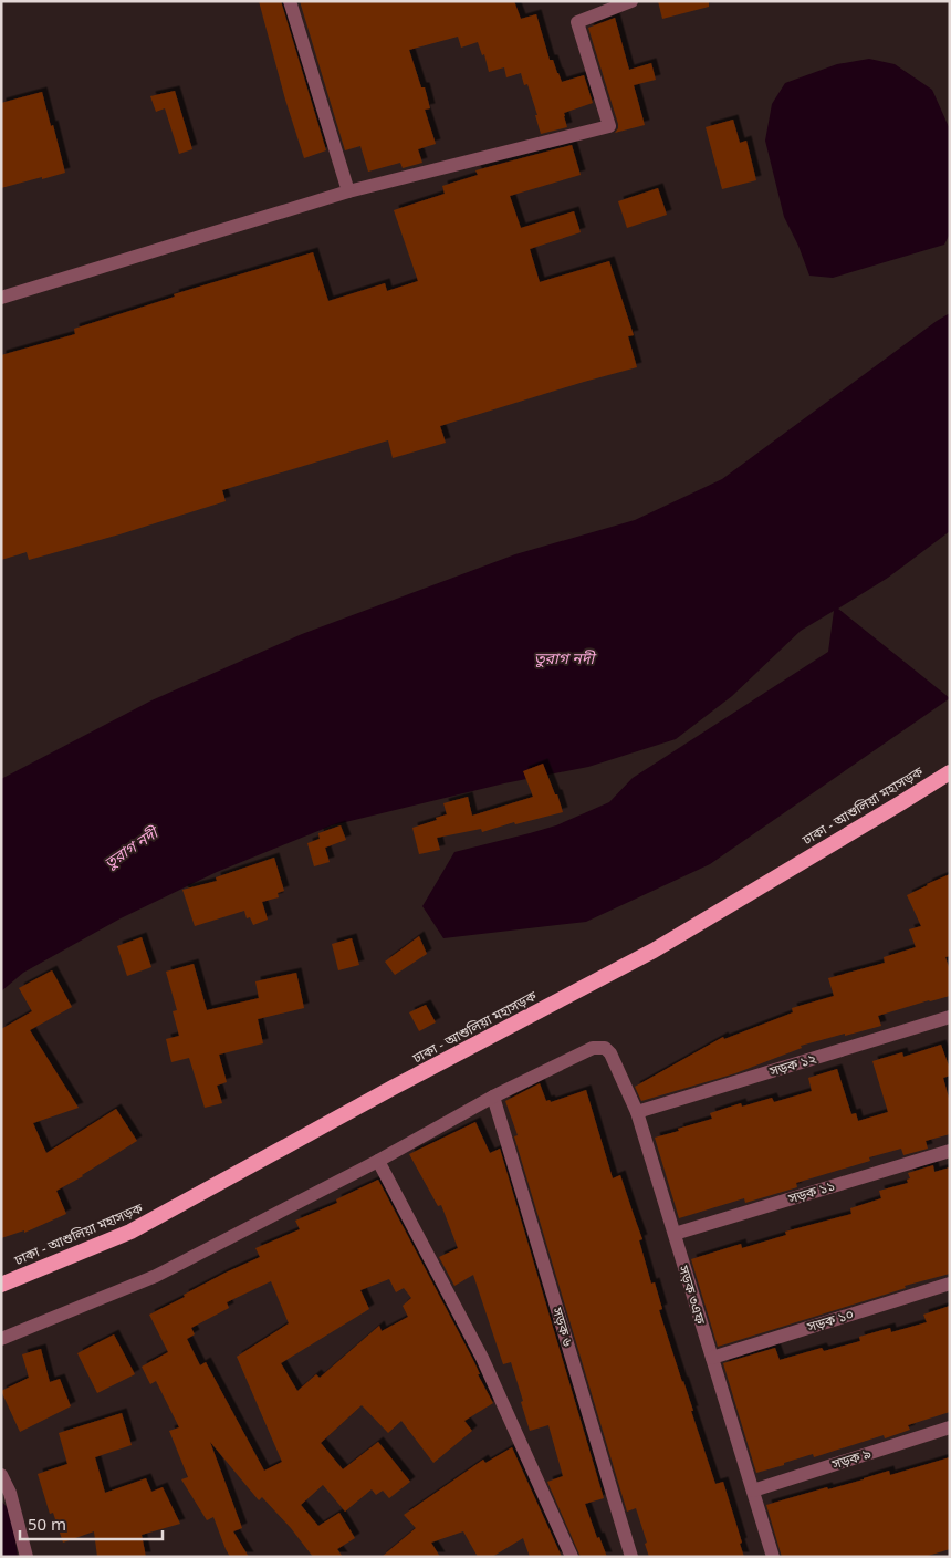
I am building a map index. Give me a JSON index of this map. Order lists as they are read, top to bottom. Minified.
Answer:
{"streets":{"highway":["ঢাকা - আশুলিয়া মহাসড়ক"],"street":["সড়ক ১২","সড়ক ১১","সড়ক ৩এফ","সড়ক ১০","সড়ক ৬","সড়ক ৯"]},"crossings":[["সড়ক ১২","সড়ক ৩এফ"],["সড়ক ১১","সড়ক ৩এফ"],["সড়ক ৩এফ","সড়ক ১০"],["সড়ক ৩এফ","সড়ক ৬"],["সড়ক ৩এফ","সড়ক ৯"]],"water":["তুরাগ নদী"],"scale_bar":"50 m"}
